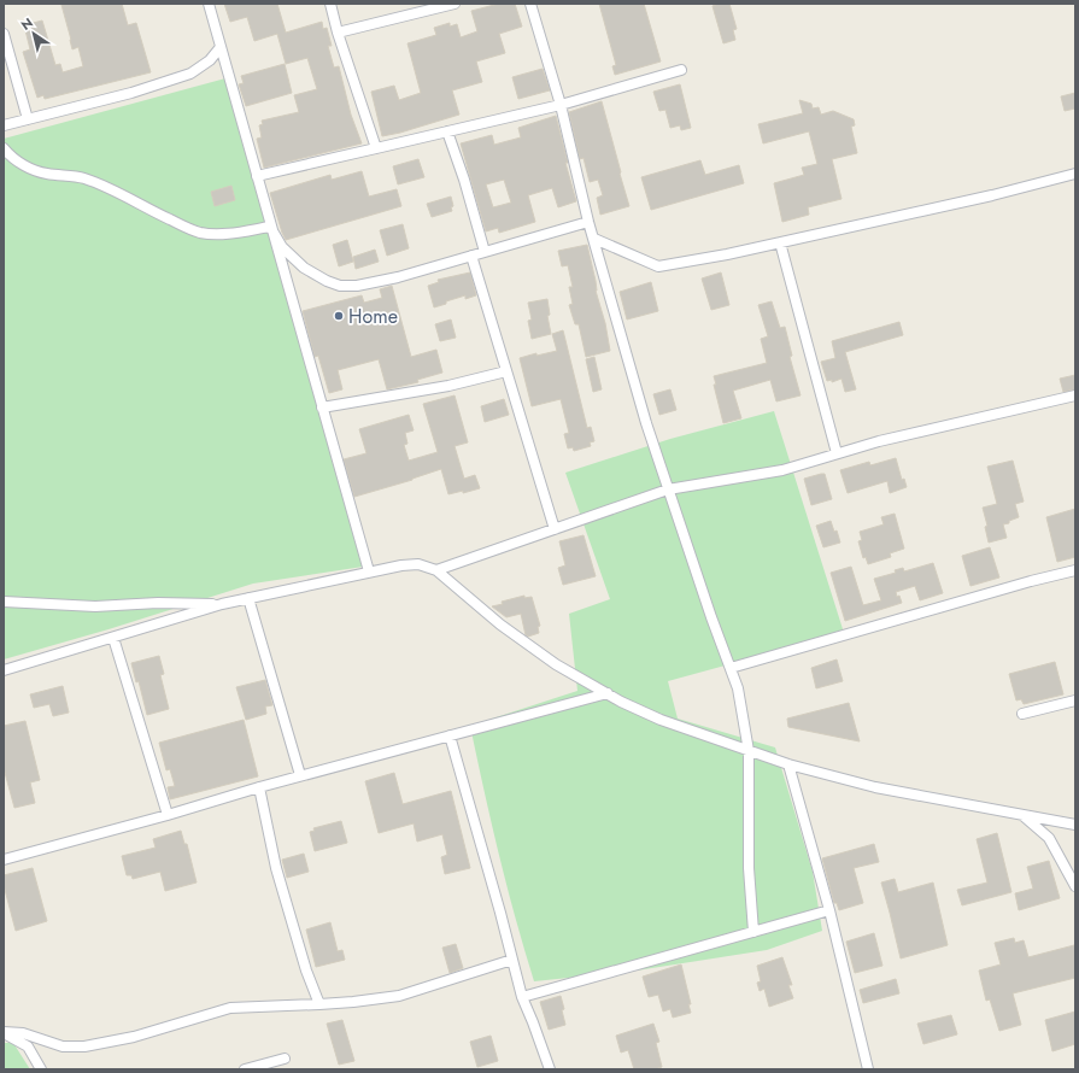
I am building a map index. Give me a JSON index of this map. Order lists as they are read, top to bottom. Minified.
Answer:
{"places":["Home"],"north":"top left"}
